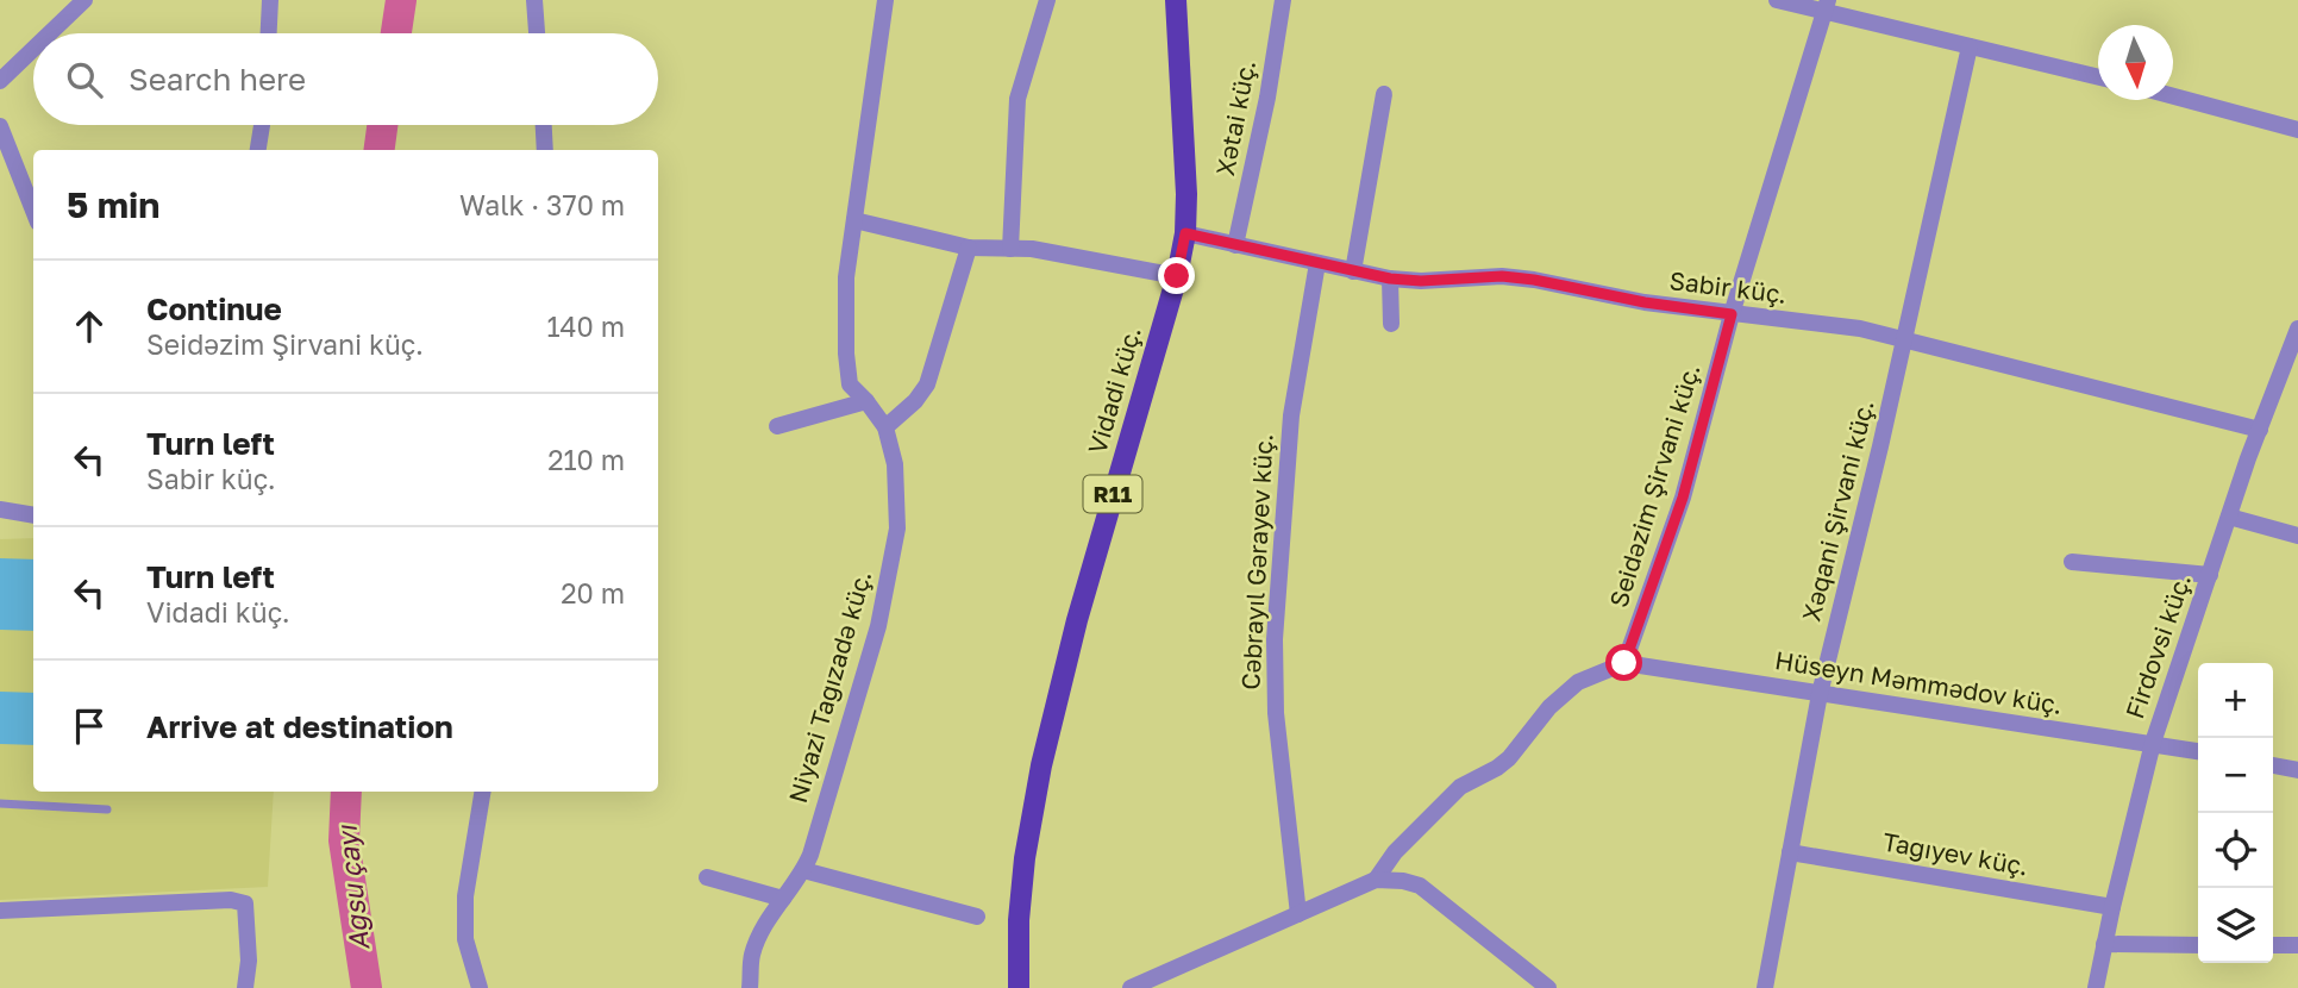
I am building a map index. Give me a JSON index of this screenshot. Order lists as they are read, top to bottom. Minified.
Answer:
{"streets":{"main road":["Vidadi küç.","R11"],"street":["Xətai küç.","Sabir küç.","Seidəzim Şirvani küç.","Xəqani Şirvani küç.","Cəbrayıl Gərayev küç.","Firdovsi küç.","Hüseyn Məmmədov küç.","Niyazi Tağızadə küç.","Tağıyev küç."]},"crossings":[["Xətai küç.","Sabir küç."],["Sabir küç.","Vidadi küç."],["Sabir küç.","Seidəzim Şirvani küç."],["Sabir küç.","Xəqani Şirvani küç."],["Sabir küç.","Cəbrayıl Gərayev küç."],["Sabir küç.","Firdovsi küç."],["Seidəzim Şirvani küç.","Hüseyn Məmmədov küç."],["Xəqani Şirvani küç.","Hüseyn Məmmədov küç."],["Xəqani Şirvani küç.","Tağıyev küç."],["Firdovsi küç.","Hüseyn Məmmədov küç."],["Firdovsi küç.","Tağıyev küç."]],"water":["Ağsu çayı"],"north":"bottom","page":{"search":"Search here","heading":["5 min","Walk · 370 m"],"list":[["Continue","Seidəzim Şirvani küç.","140 m"],["Turn left","Sabir küç.","210 m"],["Turn left","Vidadi küç.","20 m"],"Arrive at destination"],"map_buttons":["+","−"]}}
